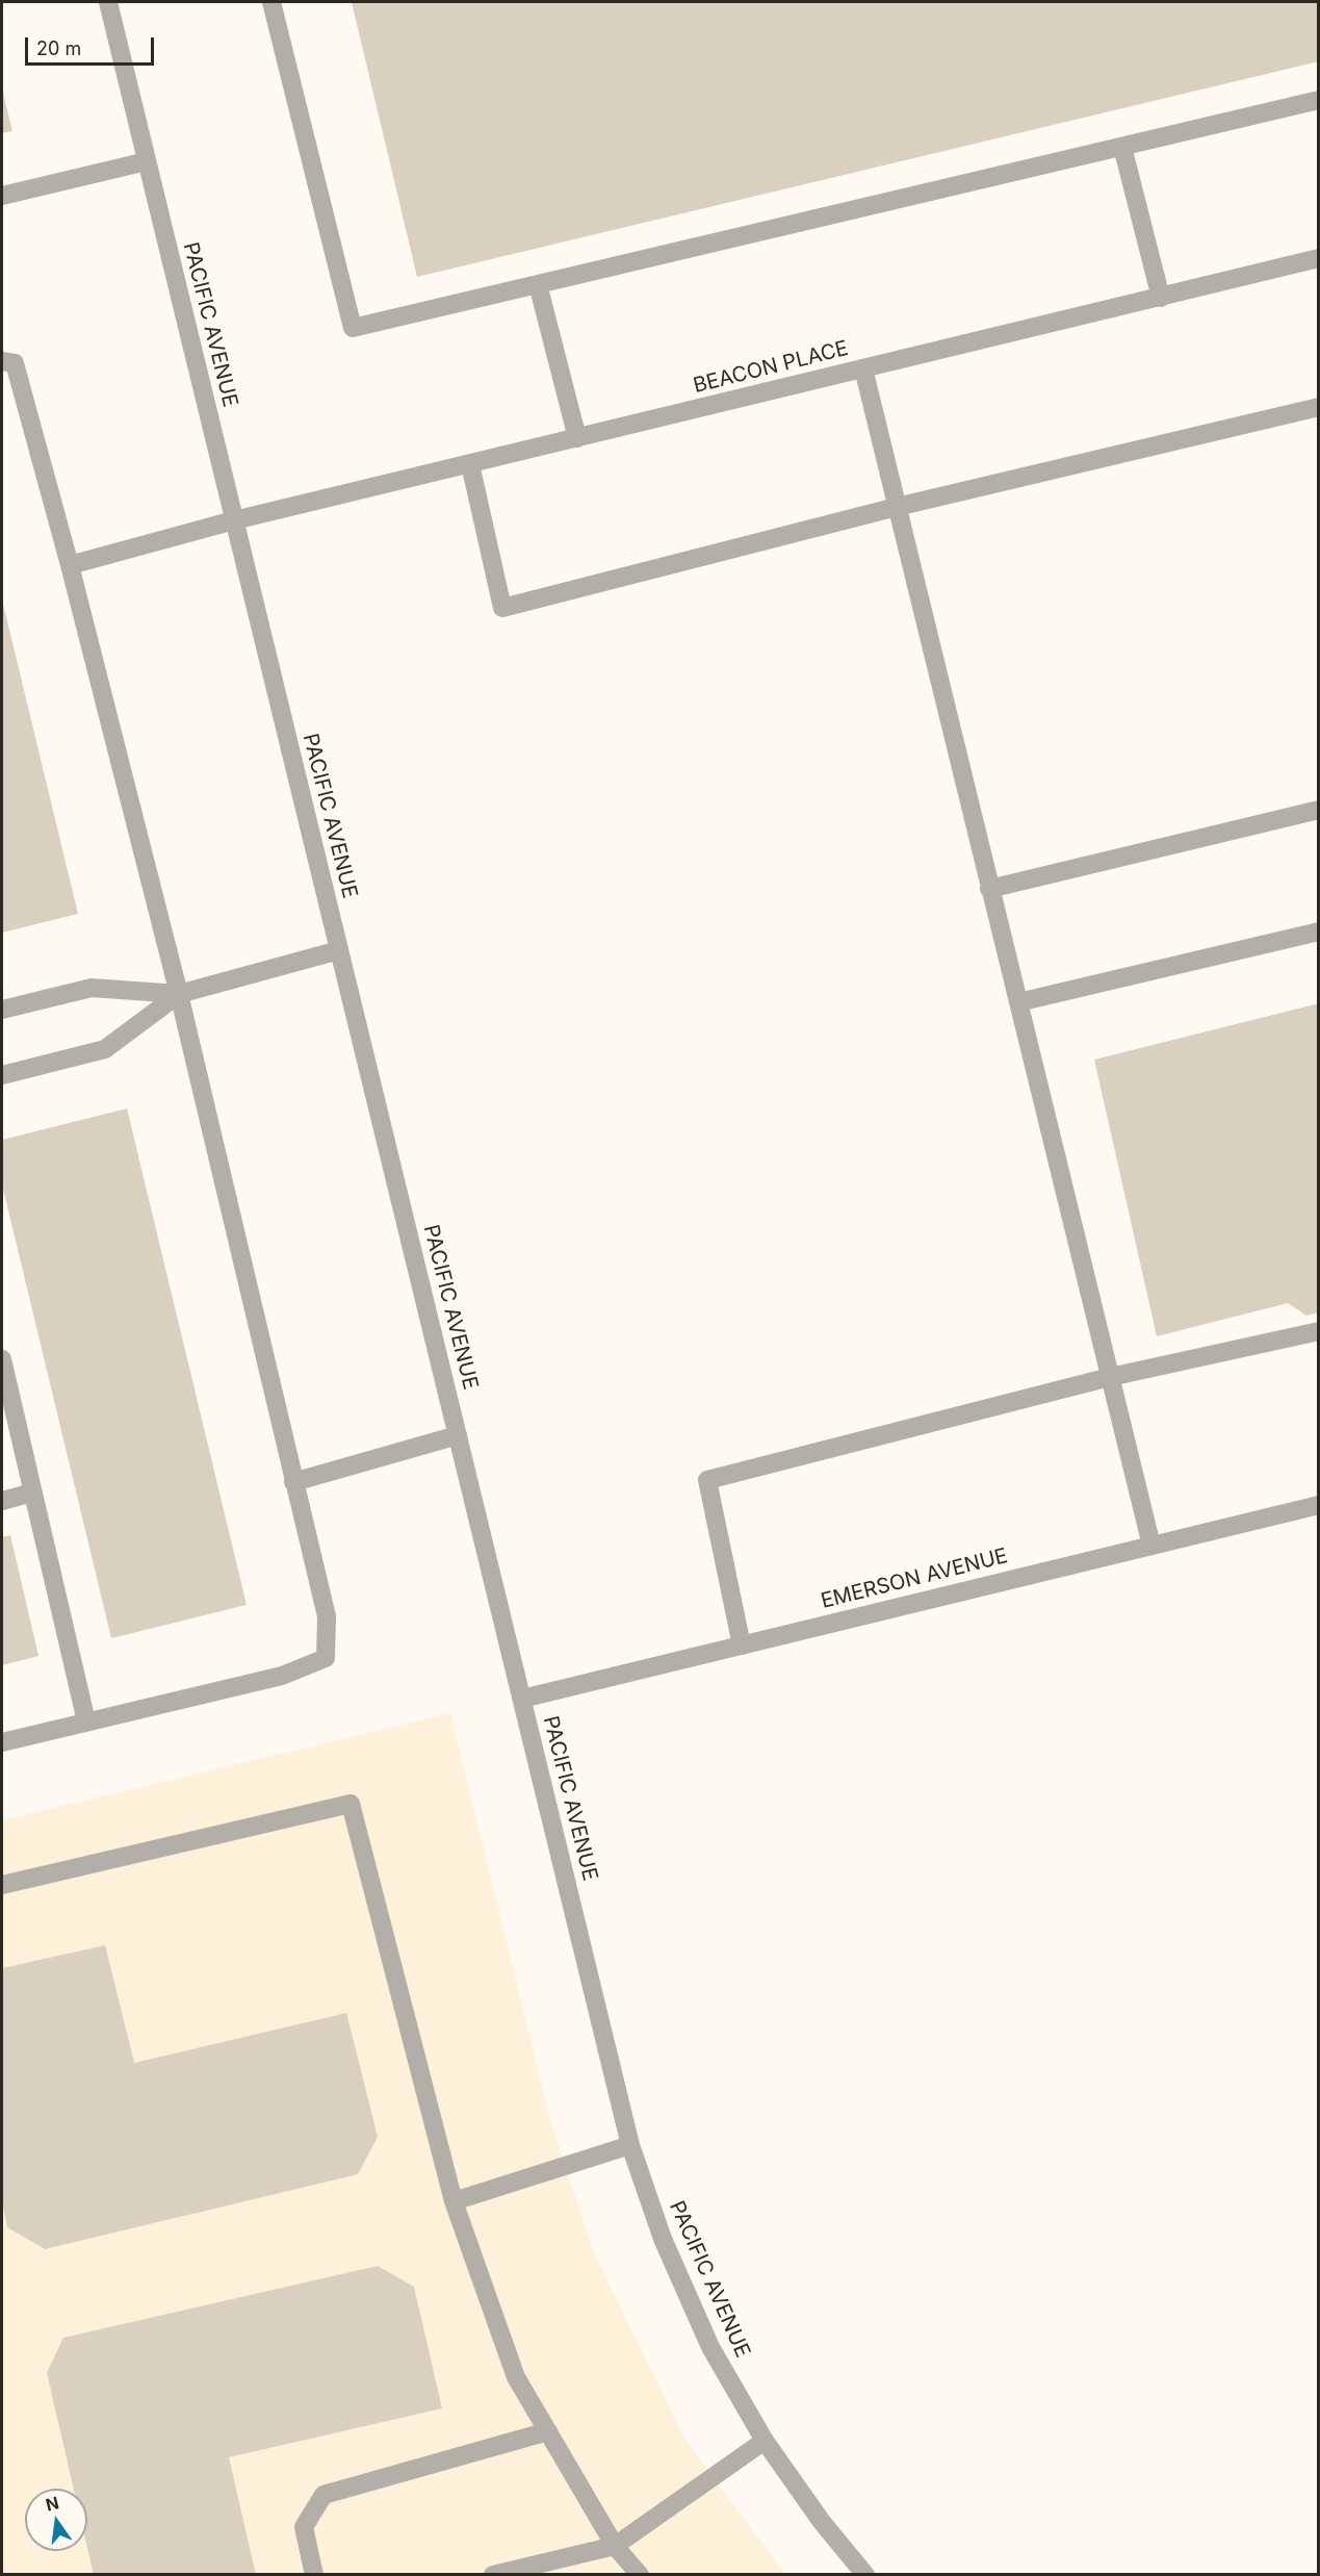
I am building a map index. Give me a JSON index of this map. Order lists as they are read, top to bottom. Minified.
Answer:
{"streets":{"street":["PACIFIC AVENUE","BEACON PLACE","EMERSON AVENUE"]},"crossings":[["PACIFIC AVENUE","BEACON PLACE"],["PACIFIC AVENUE","EMERSON AVENUE"]],"scale_bar":"20 m","north":"top"}
